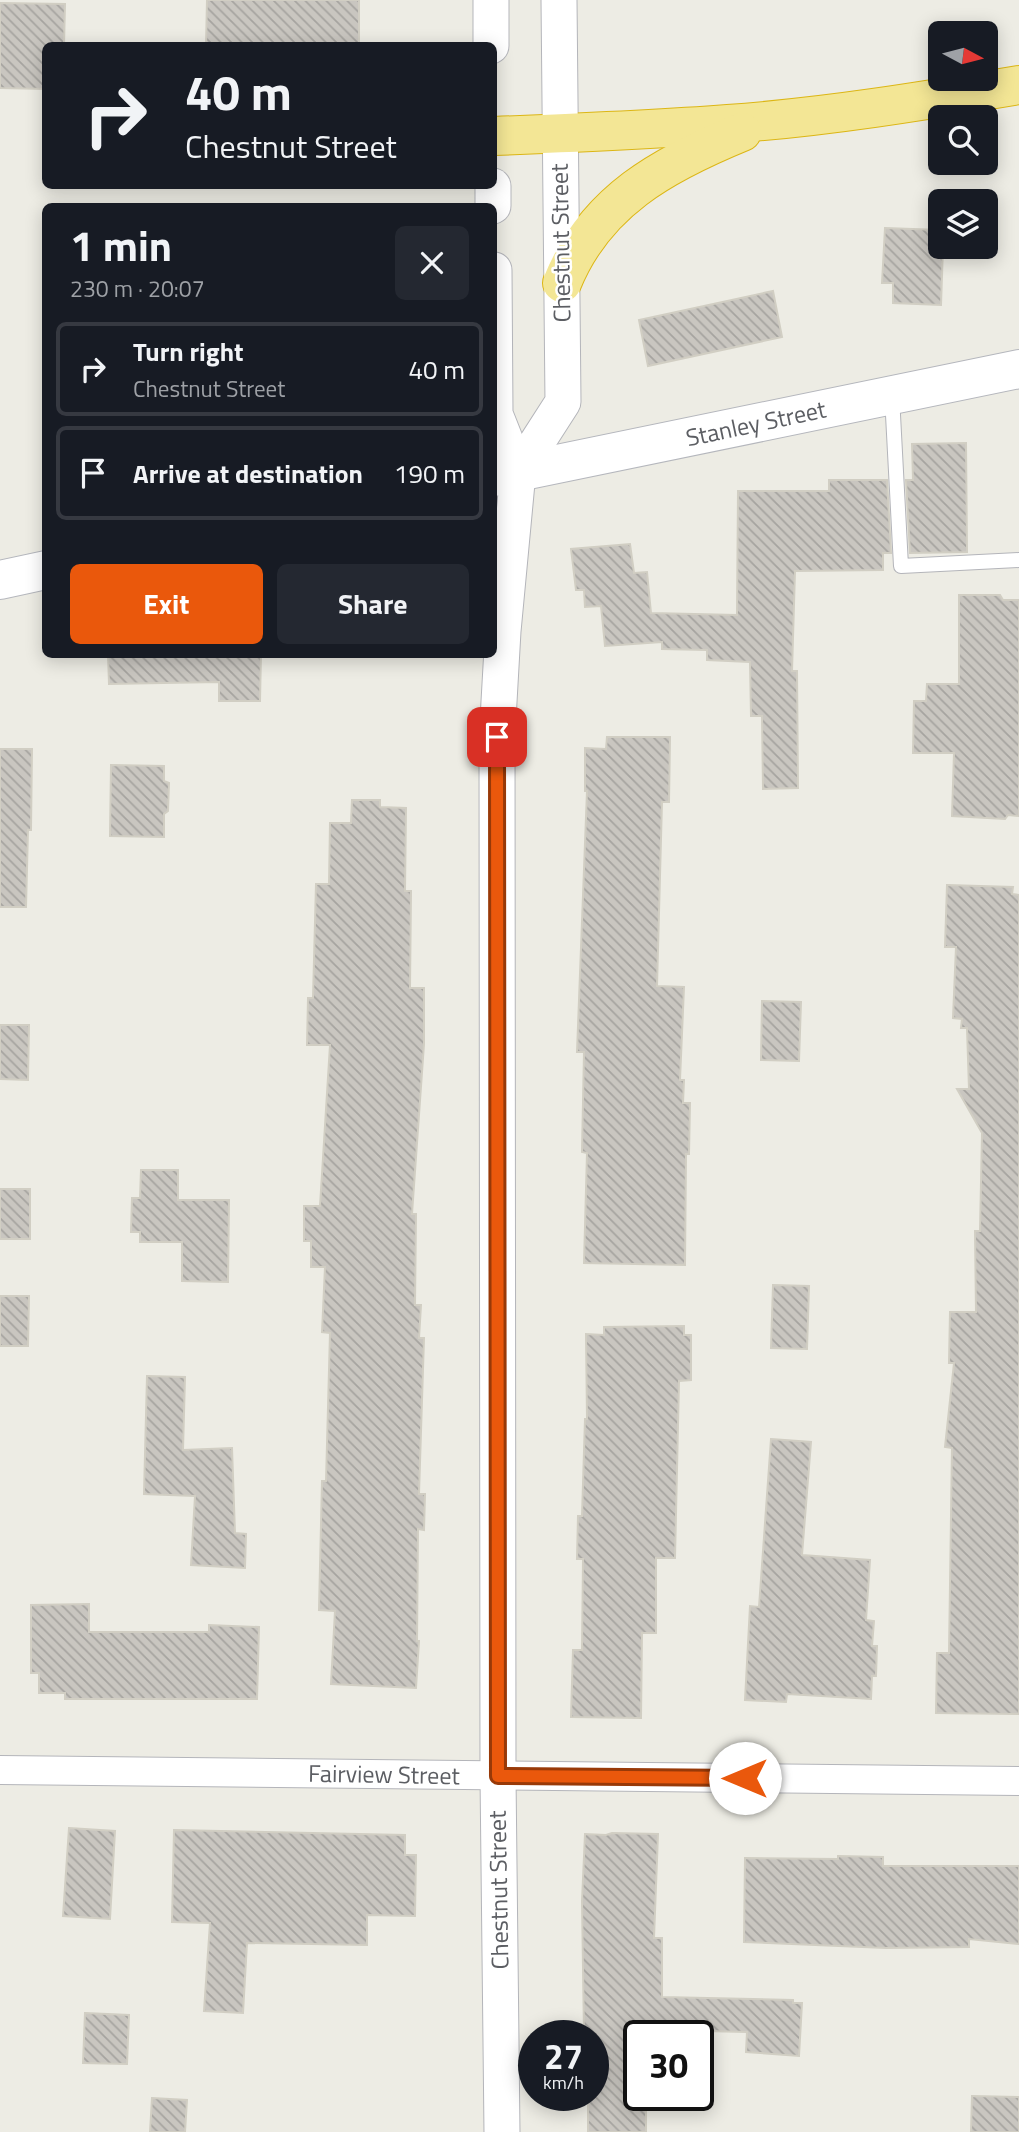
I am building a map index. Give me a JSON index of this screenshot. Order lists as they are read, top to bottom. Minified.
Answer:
{"streets":{"main road":["Stanley Street"],"street":["Chestnut Street","Fairview Street"]},"crossings":[["Chestnut Street","Stanley Street"],["Chestnut Street","Fairview Street"]],"north":"right","page":{"turn":["40 m","Chestnut Street"],"heading":["1 min","230 m · 20:07"],"list":[{"name":"Turn right","note":"Chestnut Street","value":"40 m"},{"name":"Arrive at destination","value":"190 m"}],"buttons":["Exit","Share"],"speed":"27 km/h","limit":"30"}}
